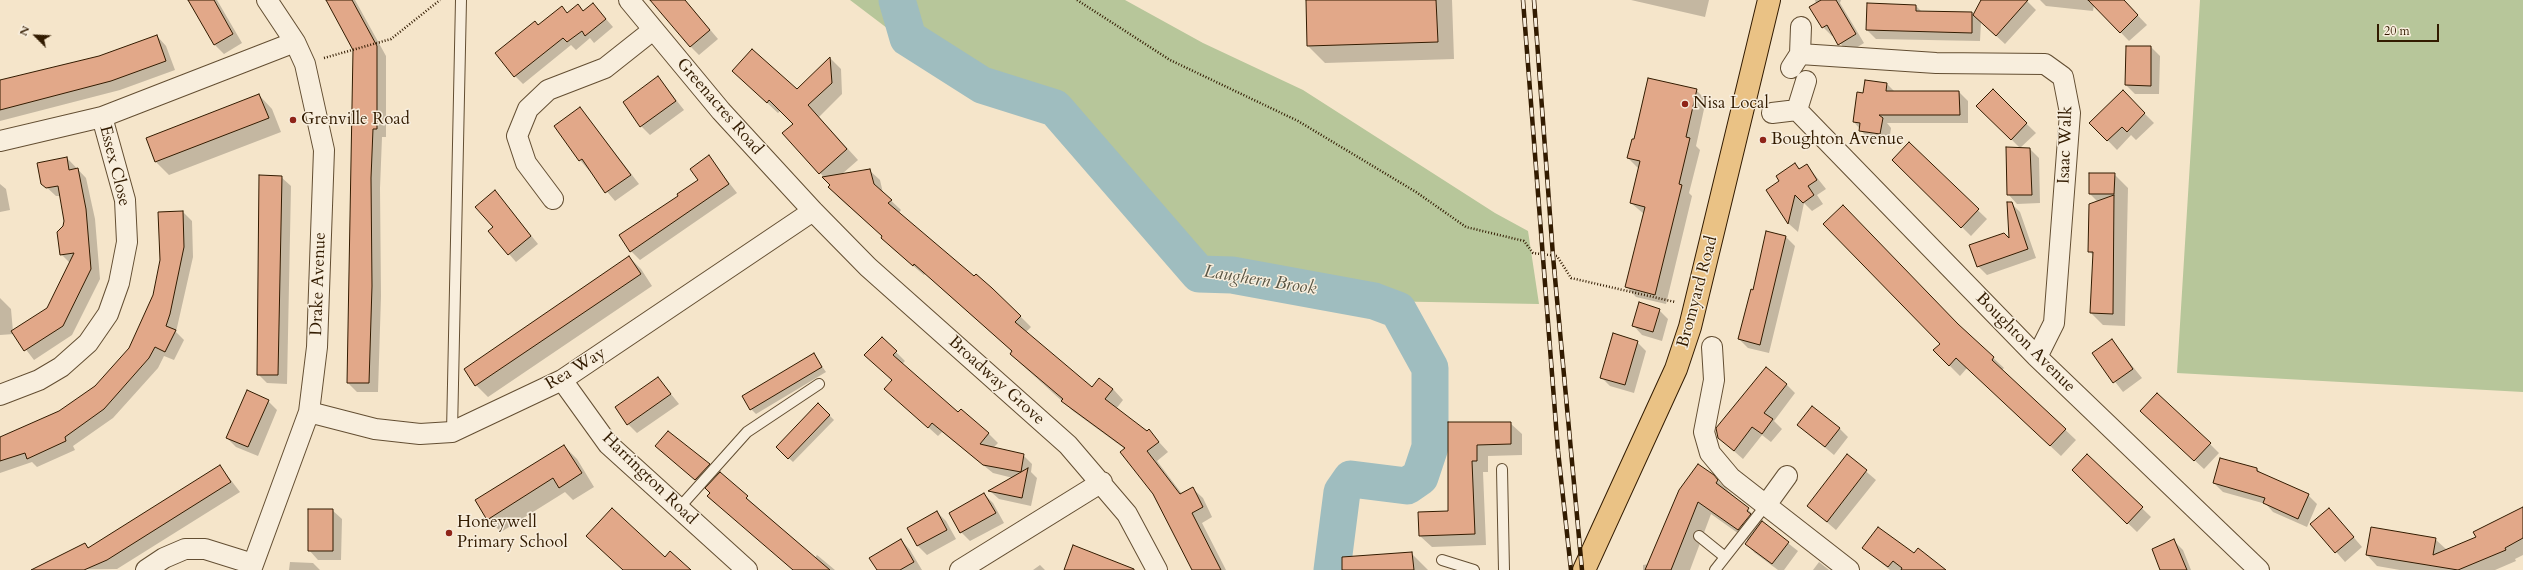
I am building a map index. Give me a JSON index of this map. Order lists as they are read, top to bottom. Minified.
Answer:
{"streets":{"main road":["Bromyard Road"],"street":["Greenacres Road","Isaac Walk","Essex Close","Drake Avenue","Boughton Avenue","Rea Way","Broadway Grove","Harrington Road"]},"crossings":[["Greenacres Road","Rea Way"],["Greenacres Road","Broadway Grove"],["Isaac Walk","Boughton Avenue"],["Drake Avenue","Rea Way"],["Rea Way","Broadway Grove"],["Rea Way","Harrington Road"]],"water":["Laughern Brook"],"places":["Nisa Local","Grenville Road","Boughton Avenue","Honeywell Primary School"],"scale_bar":"20 m","north":"top left"}
